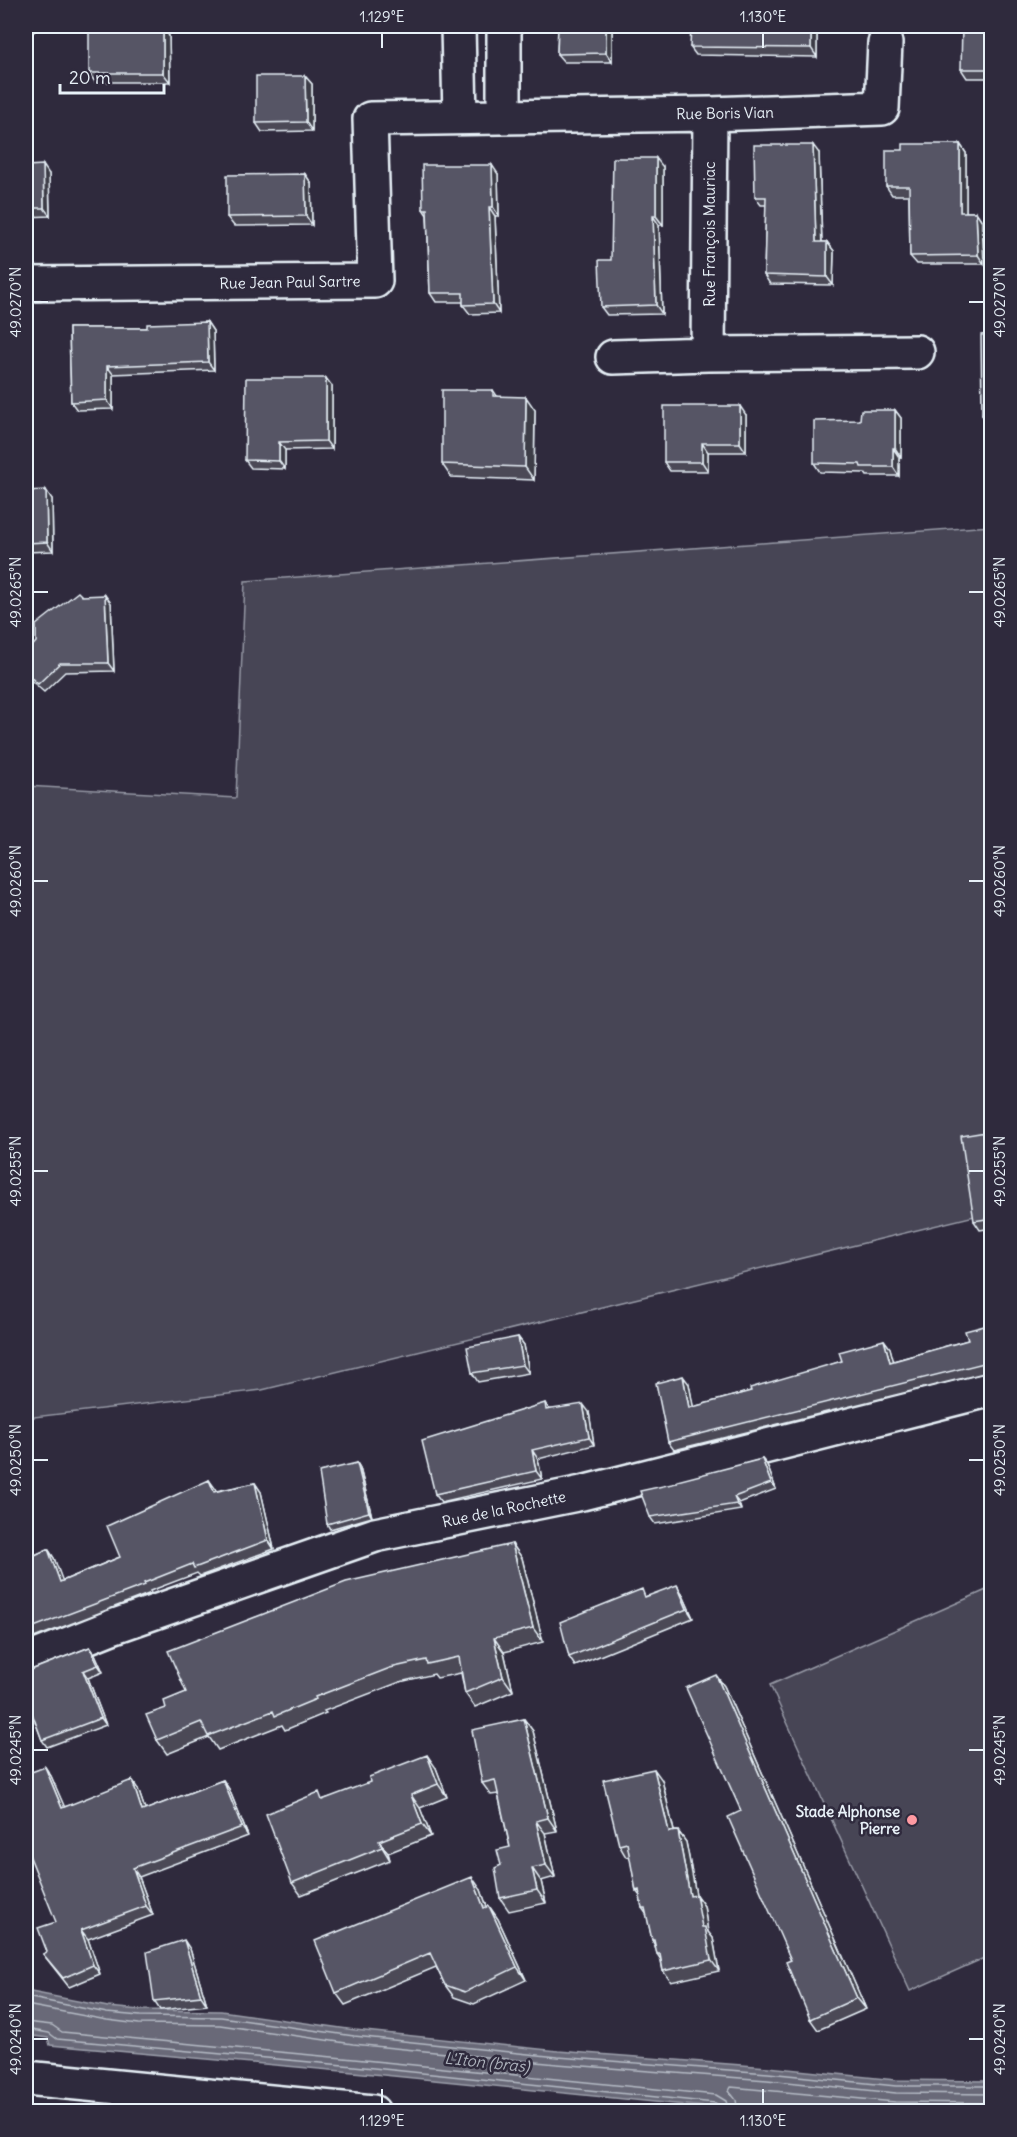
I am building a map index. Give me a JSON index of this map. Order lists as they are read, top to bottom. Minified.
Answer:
{"streets":{"street":["Rue Boris Vian","Rue François Mauriac","Rue Jean Paul Sartre","Rue de la Rochette"]},"crossings":[["Rue Boris Vian","Rue François Mauriac"],["Rue Boris Vian","Rue Jean Paul Sartre"]],"water":["L'Iton (bras)"],"places":["Stade Alphonse Pierre"],"scale_bar":"20 m","coordinates":["1.129°E","1.130°E","49.0270°N","49.0265°N","49.0260°N","49.0255°N","49.0250°N","49.0245°N","49.0240°N"]}
